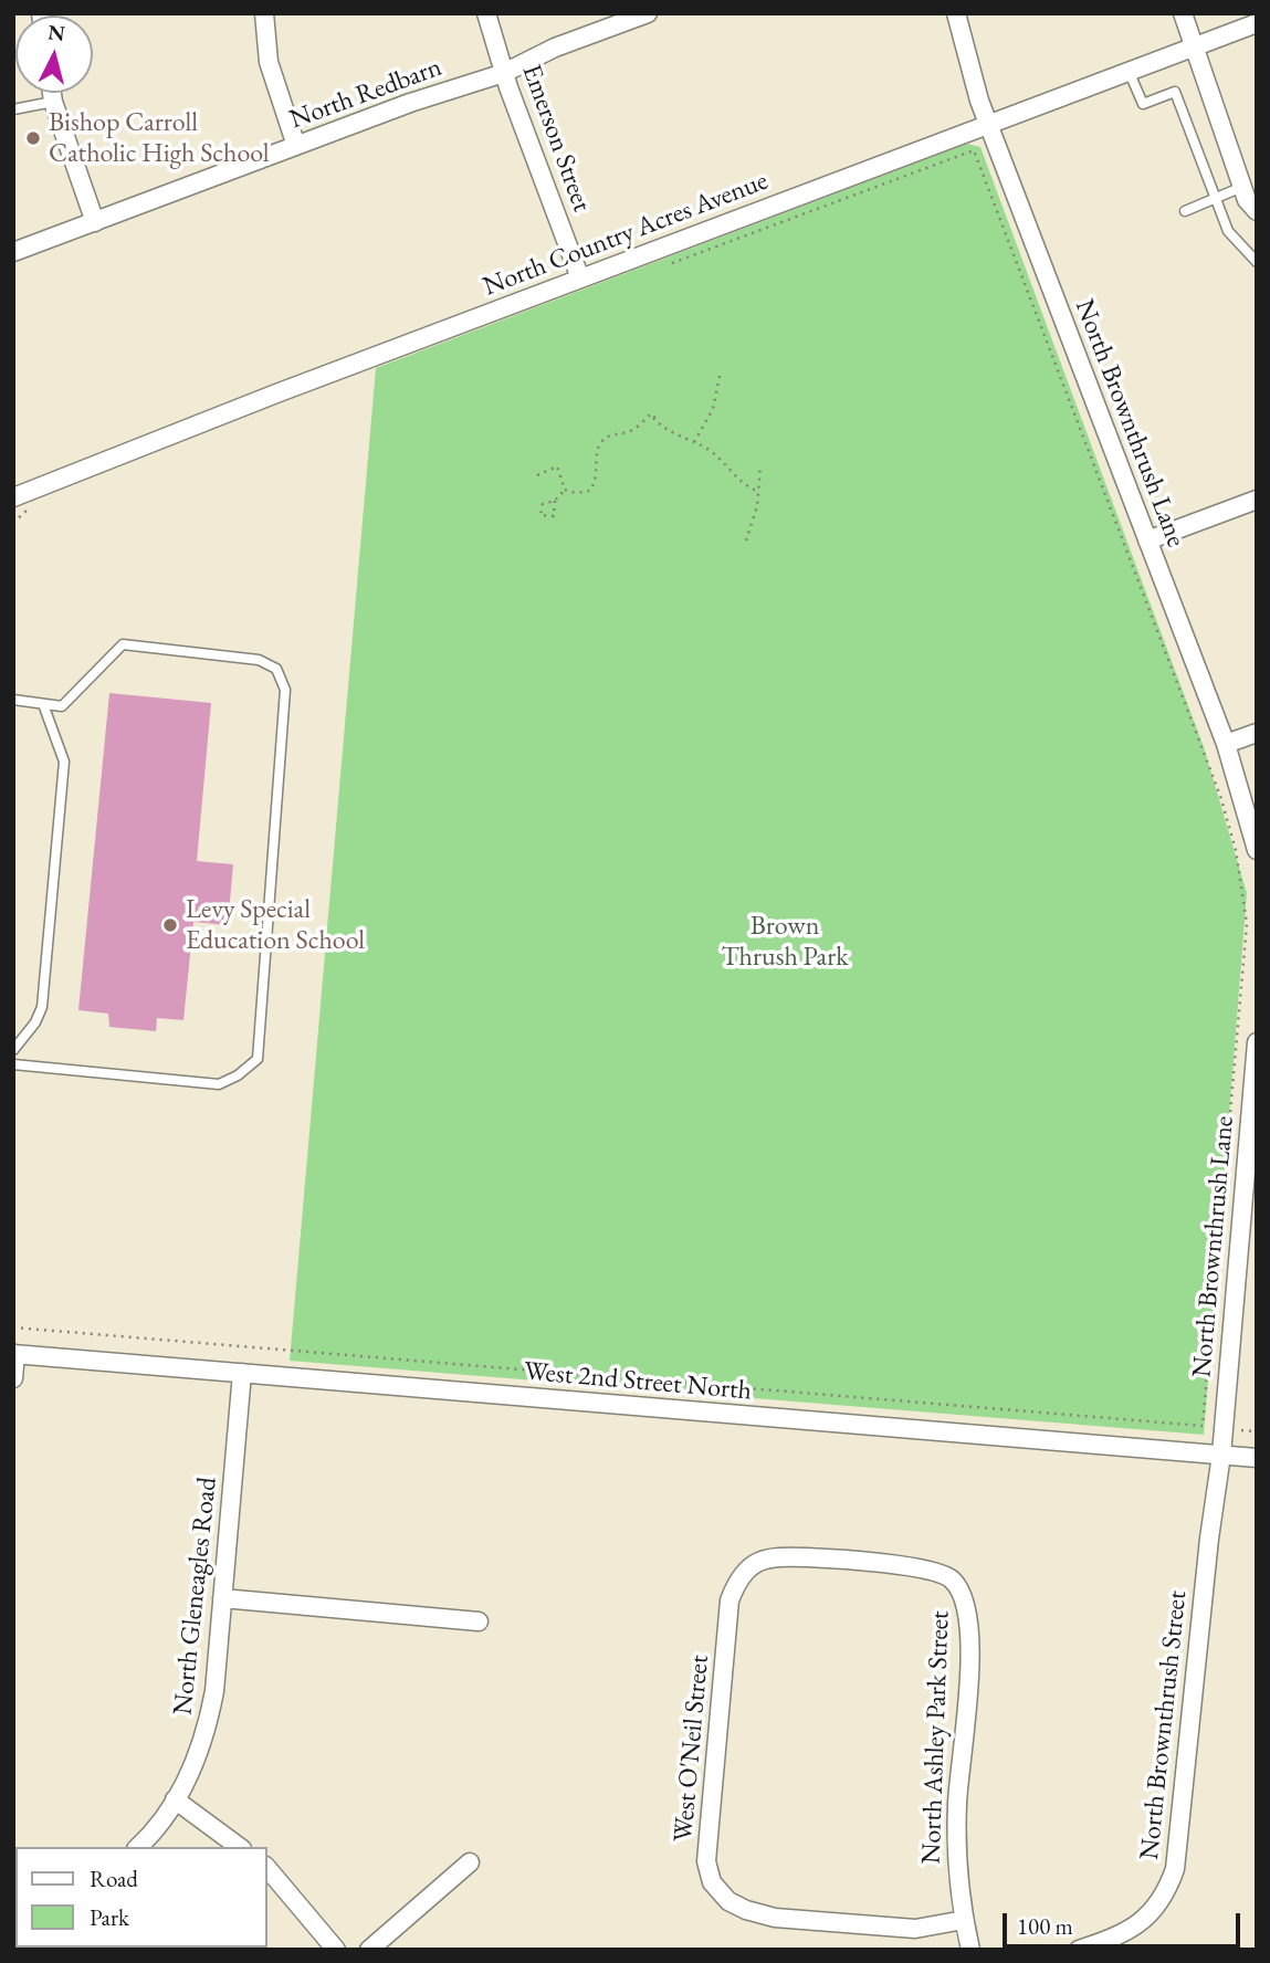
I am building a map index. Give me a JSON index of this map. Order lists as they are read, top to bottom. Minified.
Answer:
{"streets":{"street":["North Redbarn","Emerson Street","North Country Acres Avenue","North Brownthrush Lane","West 2nd Street North","North Gleneagles Road","North Brownthrush Street","North Ashley Park Street","West O'Neil Street"]},"crossings":[["North Redbarn","Emerson Street"],["Emerson Street","North Country Acres Avenue"],["North Country Acres Avenue","North Brownthrush Lane"],["North Brownthrush Lane","West 2nd Street North"],["North Brownthrush Lane","North Brownthrush Street"],["West 2nd Street North","North Gleneagles Road"],["West 2nd Street North","North Brownthrush Street"],["North Ashley Park Street","West O'Neil Street"]],"parks":["Brown Thrush Park"],"places":["Bishop Carroll Catholic High School","Levy Special Education School"],"legend":["Road","Park"],"scale_bar":"100 m","north":"top"}
